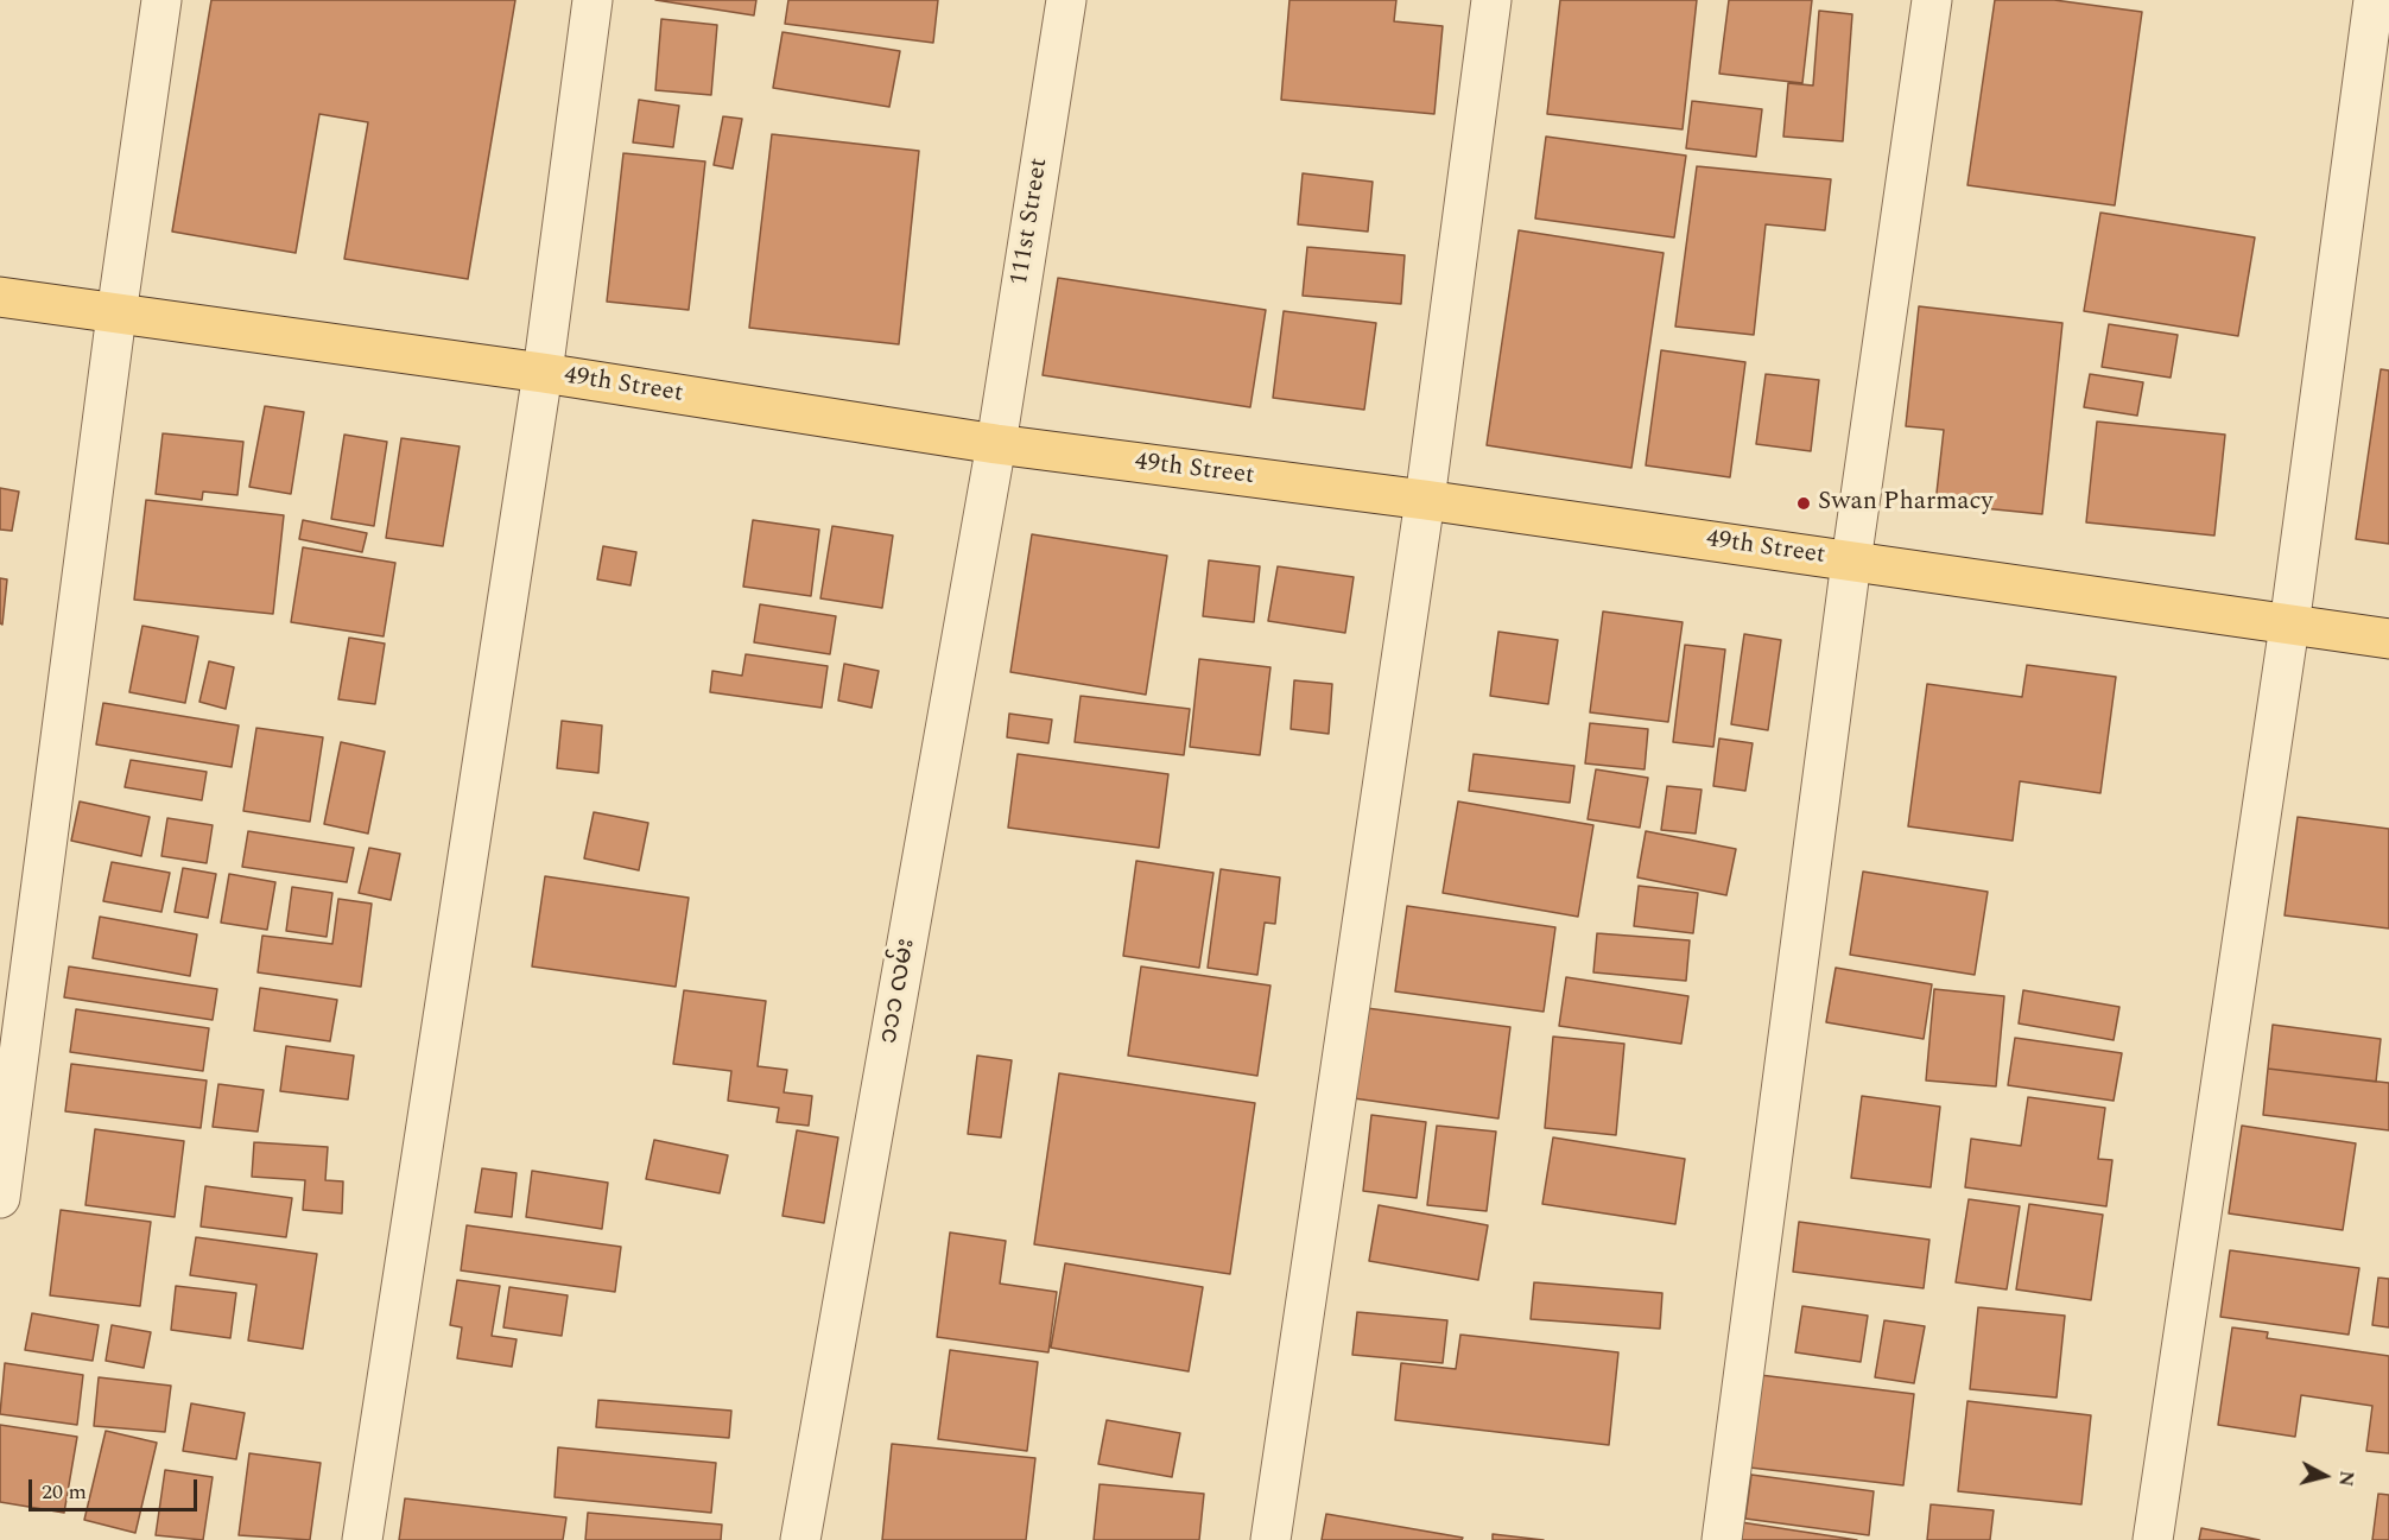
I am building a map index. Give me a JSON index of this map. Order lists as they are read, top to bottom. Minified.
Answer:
{"streets":{"main road":["49th Street"],"street":["111st Street","၁၁၁ လမ်း"]},"crossings":[["111st Street","49th Street"],["111st Street","၁၁၁ လမ်း"],["49th Street","၁၁၁ လမ်း"]],"places":["Swan Pharmacy"],"scale_bar":"20 m","north":"right"}
